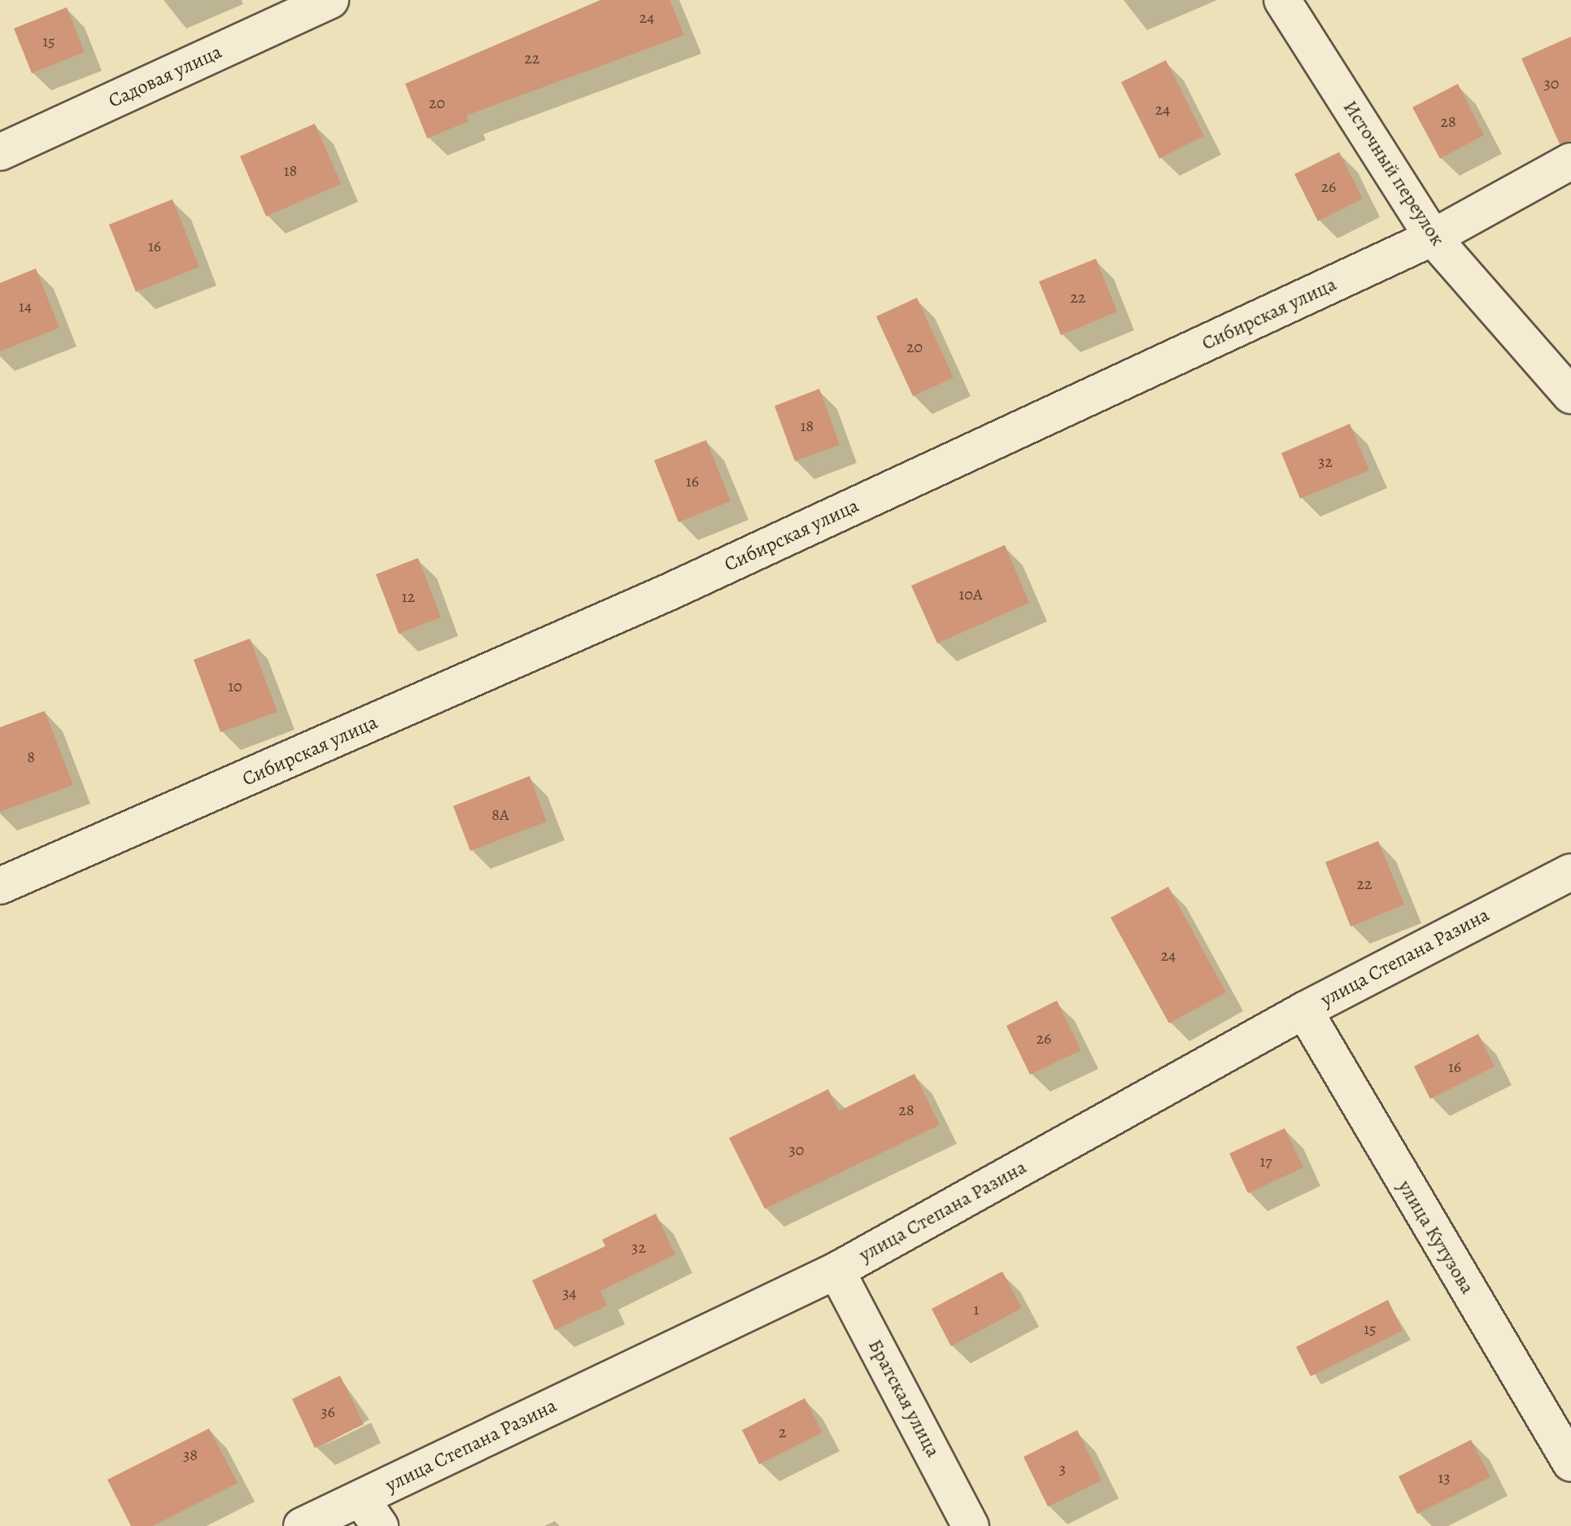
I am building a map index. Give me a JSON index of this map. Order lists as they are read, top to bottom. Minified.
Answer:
{"streets":{"street":["Садовая улица","Источный переулок","Сибирская улица","улица Степана Разина","улица Кутузова","Братская улица"]},"crossings":[["Источный переулок","Сибирская улица"],["улица Степана Разина","улица Кутузова"],["улица Степана Разина","Братская улица"]],"house_numbers":["24","15","22","30","20","24","28","18","26","16","22","14","20","18","32","16","10А","12","10","8","8А","22","24","26","16","28","30","17","32","34","1","15","36","2","38","3","13"]}
